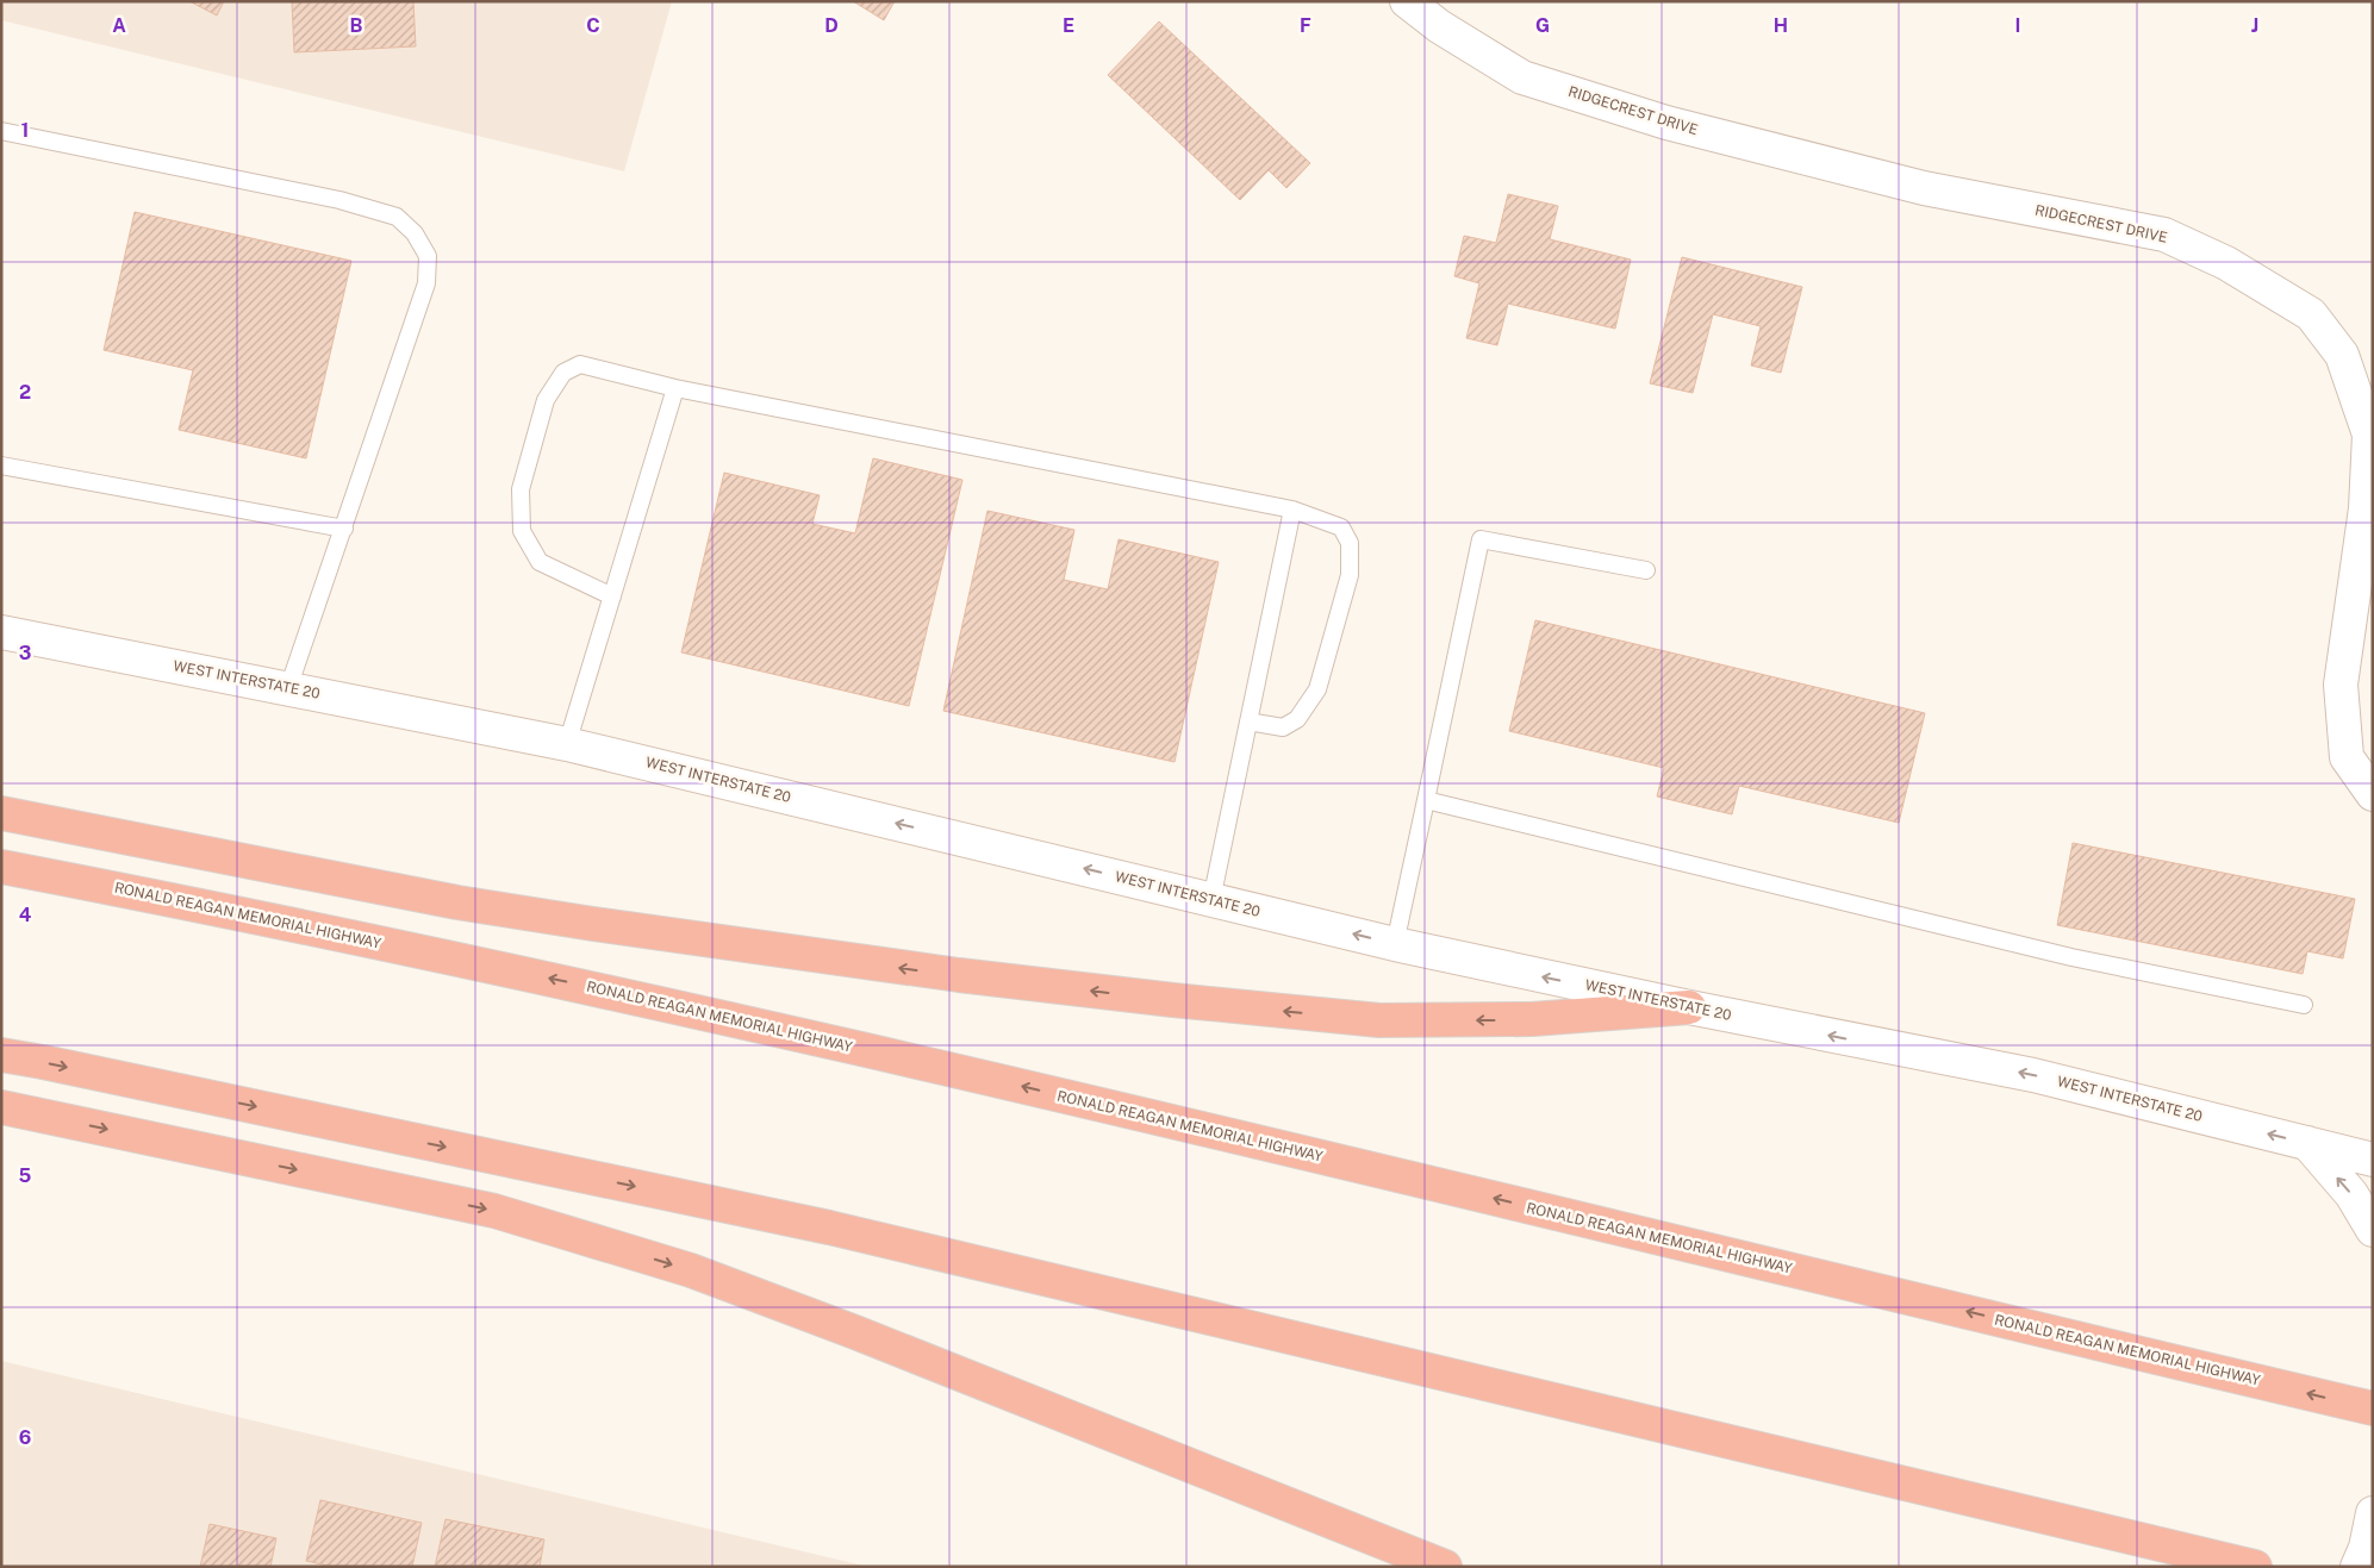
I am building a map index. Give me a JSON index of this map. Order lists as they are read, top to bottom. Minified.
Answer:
{"streets":{"highway":["RONALD REAGAN MEMORIAL HIGHWAY"],"main road":["RIDGECREST DRIVE","WEST INTERSTATE 20"]},"one_way":["WEST INTERSTATE 20"],"grid":{"columns":["A","B","C","D","E","F","G","H","I","J"],"rows":["1","2","3","4","5","6"]}}
